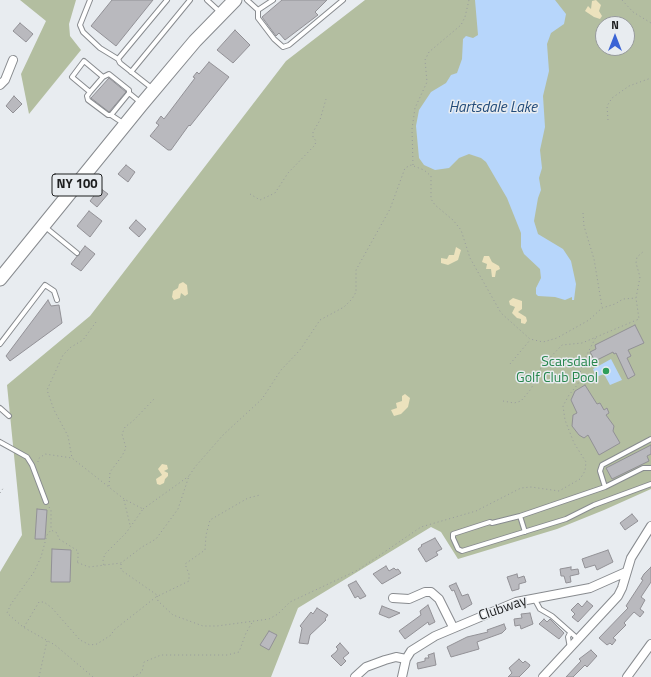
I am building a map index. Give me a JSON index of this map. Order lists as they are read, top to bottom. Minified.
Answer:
{"streets":{"main road":["NY 100"],"street":["Clubway"]},"water":["Hartsdale Lake"],"places":["Scarsdale Golf Club Pool"],"north":"top"}
